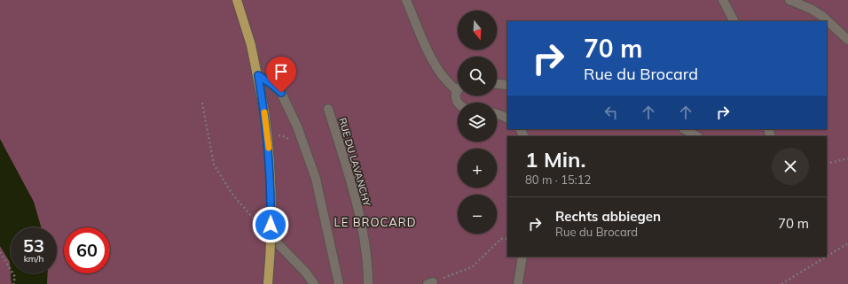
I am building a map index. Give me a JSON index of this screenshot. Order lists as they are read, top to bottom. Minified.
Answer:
{"streets":{"street":["RUE DU LAVANCHY"]},"districts":["LE BROCARD"],"north":"bottom","page":{"map_buttons":["+","−"],"turn":["70 m","Rue du Brocard"],"heading":["1 Min.","80 m · 15:12"],"list":[{"name":"Rechts abbiegen","note":"Rue du Brocard","value":"70 m"}],"speed":"53 km/h","limit":"60"}}
